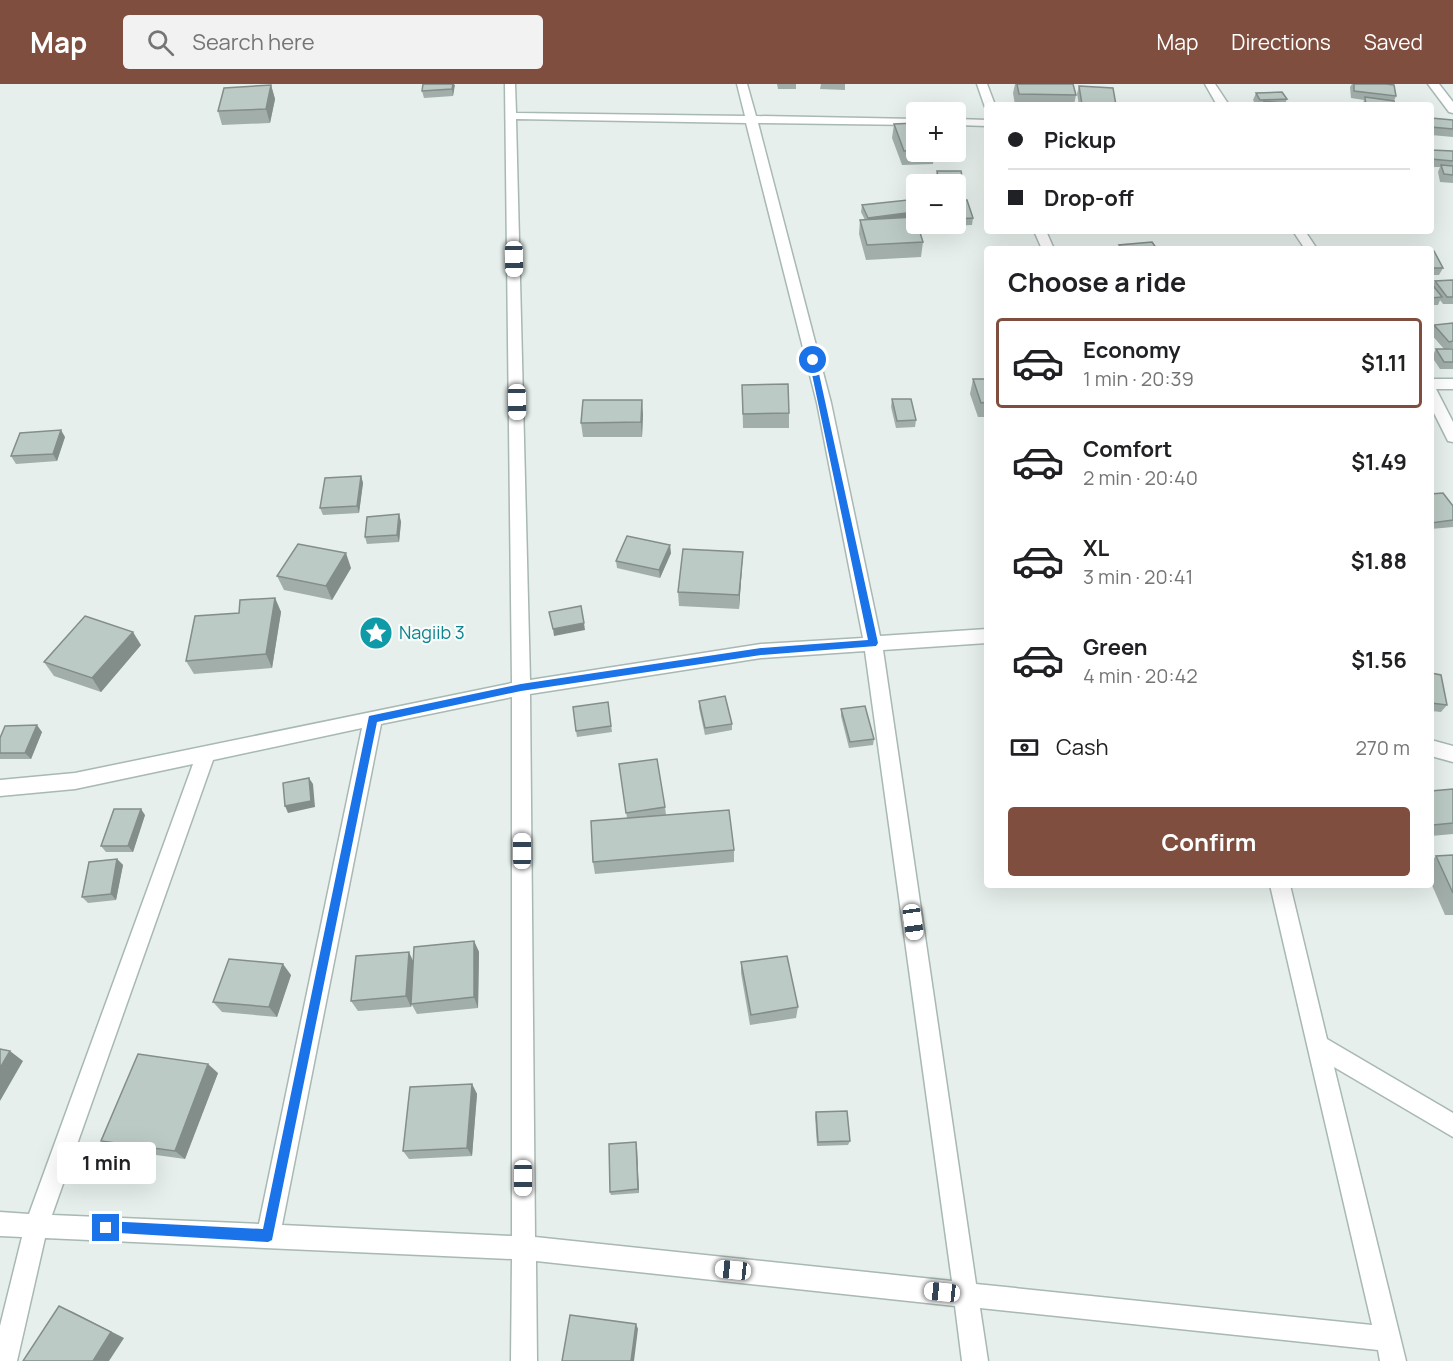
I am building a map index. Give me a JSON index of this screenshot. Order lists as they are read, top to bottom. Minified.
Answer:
{"places":{"place":["Nagiib 3"]},"page":{"header":"Map","search":"Search here","nav":["Map","Directions","Saved"],"map_buttons":["+","−"],"banner":["Pickup","Drop-off"],"heading":"Choose a ride","list":[{"name":"Economy","note":"1 min · 20:39","value":"$1.11"},{"name":"Comfort","note":"2 min · 20:40","value":"$1.49"},{"name":"XL","note":"3 min · 20:41","value":"$1.88"},{"name":"Green","note":"4 min · 20:42","value":"$1.56"}],"pay":["Cash","270 m"],"buttons":"Confirm","bubble":"1 min"}}
